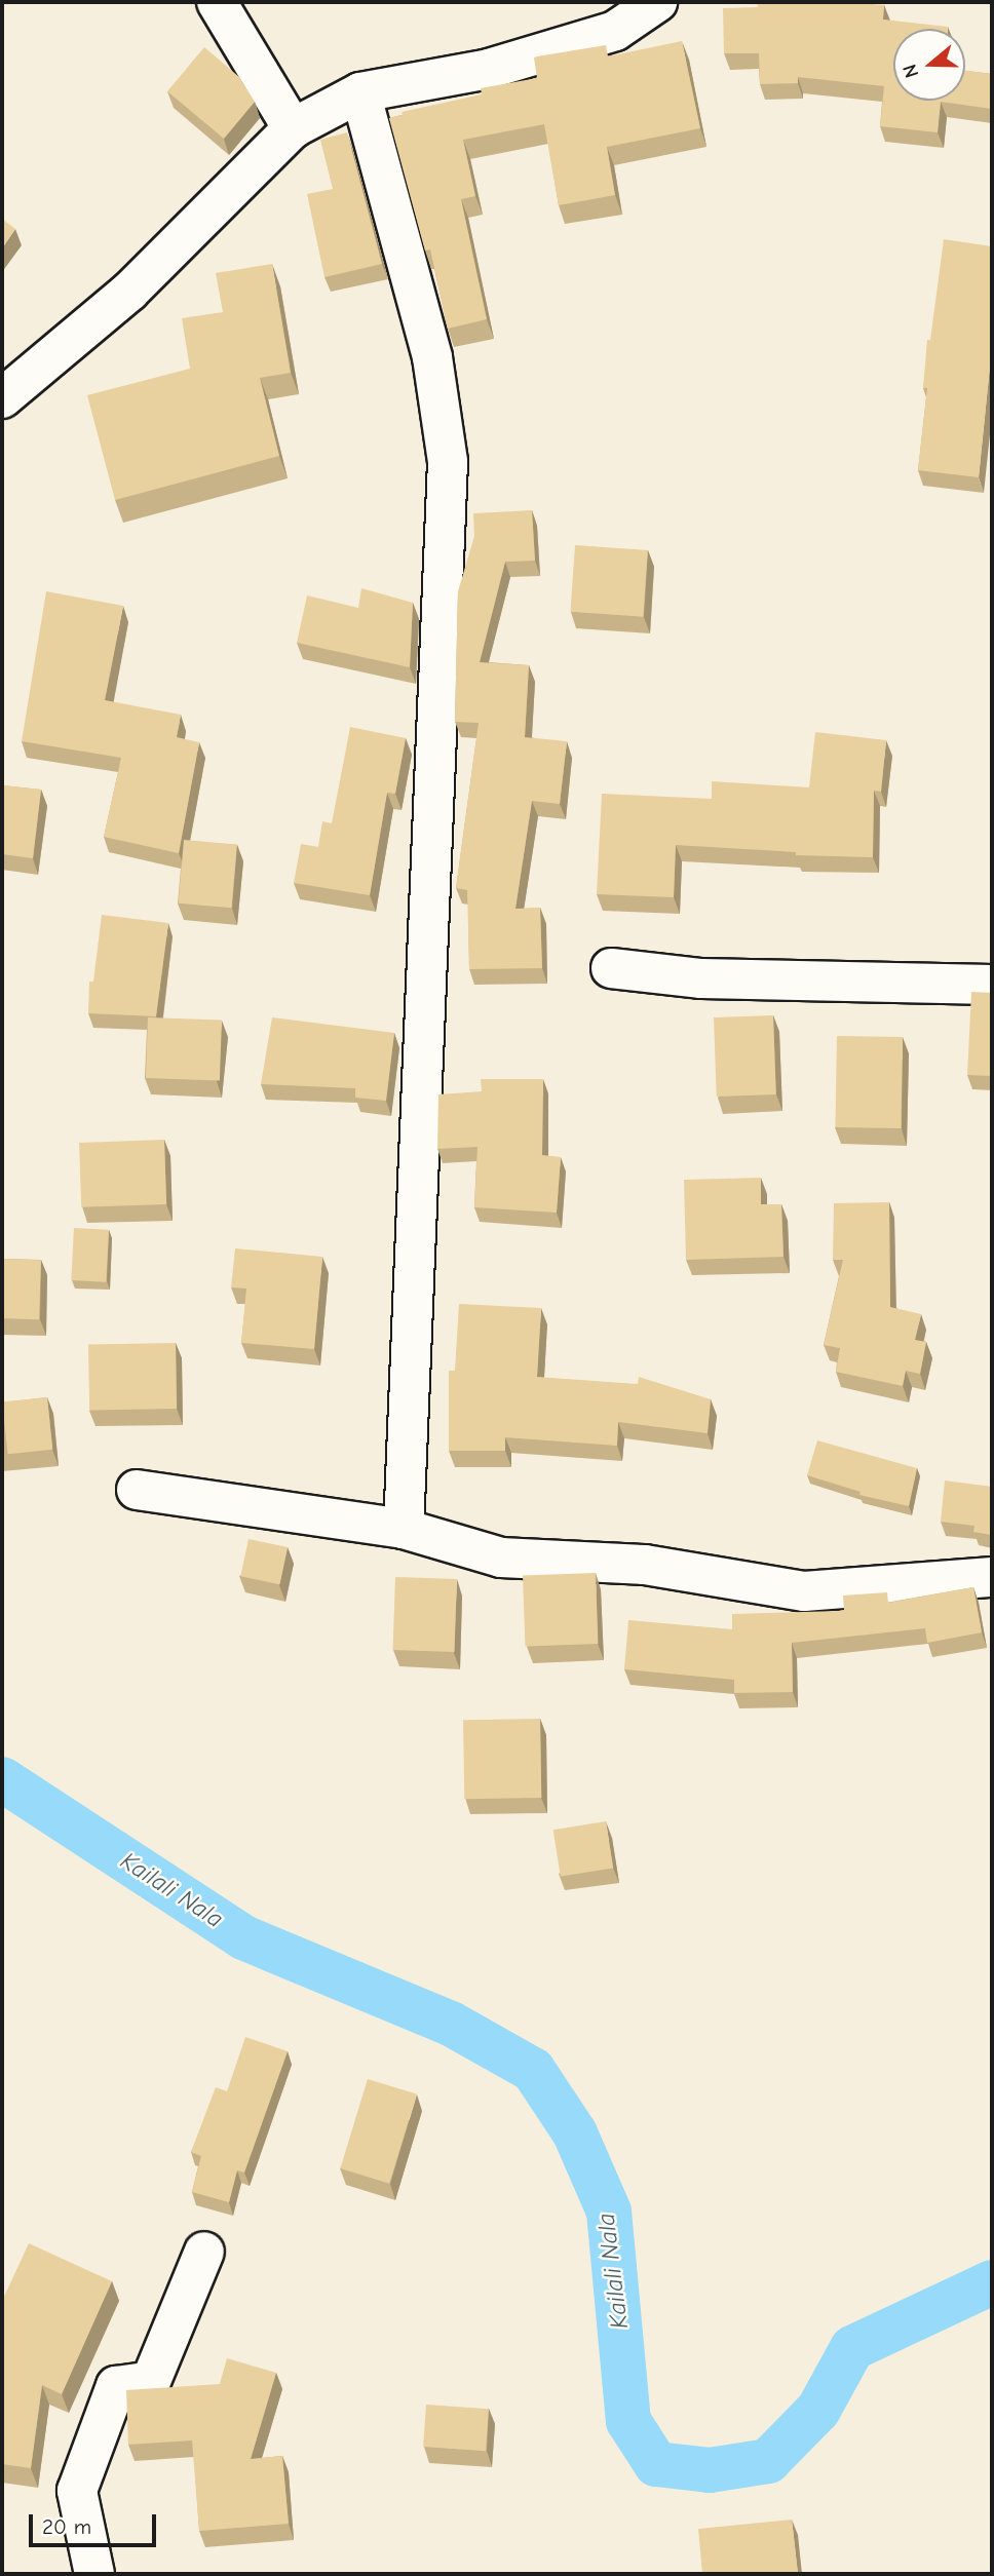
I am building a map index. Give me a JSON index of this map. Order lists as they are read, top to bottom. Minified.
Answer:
{"water":["Kailali Nala"],"scale_bar":"20 m","north":"left"}
